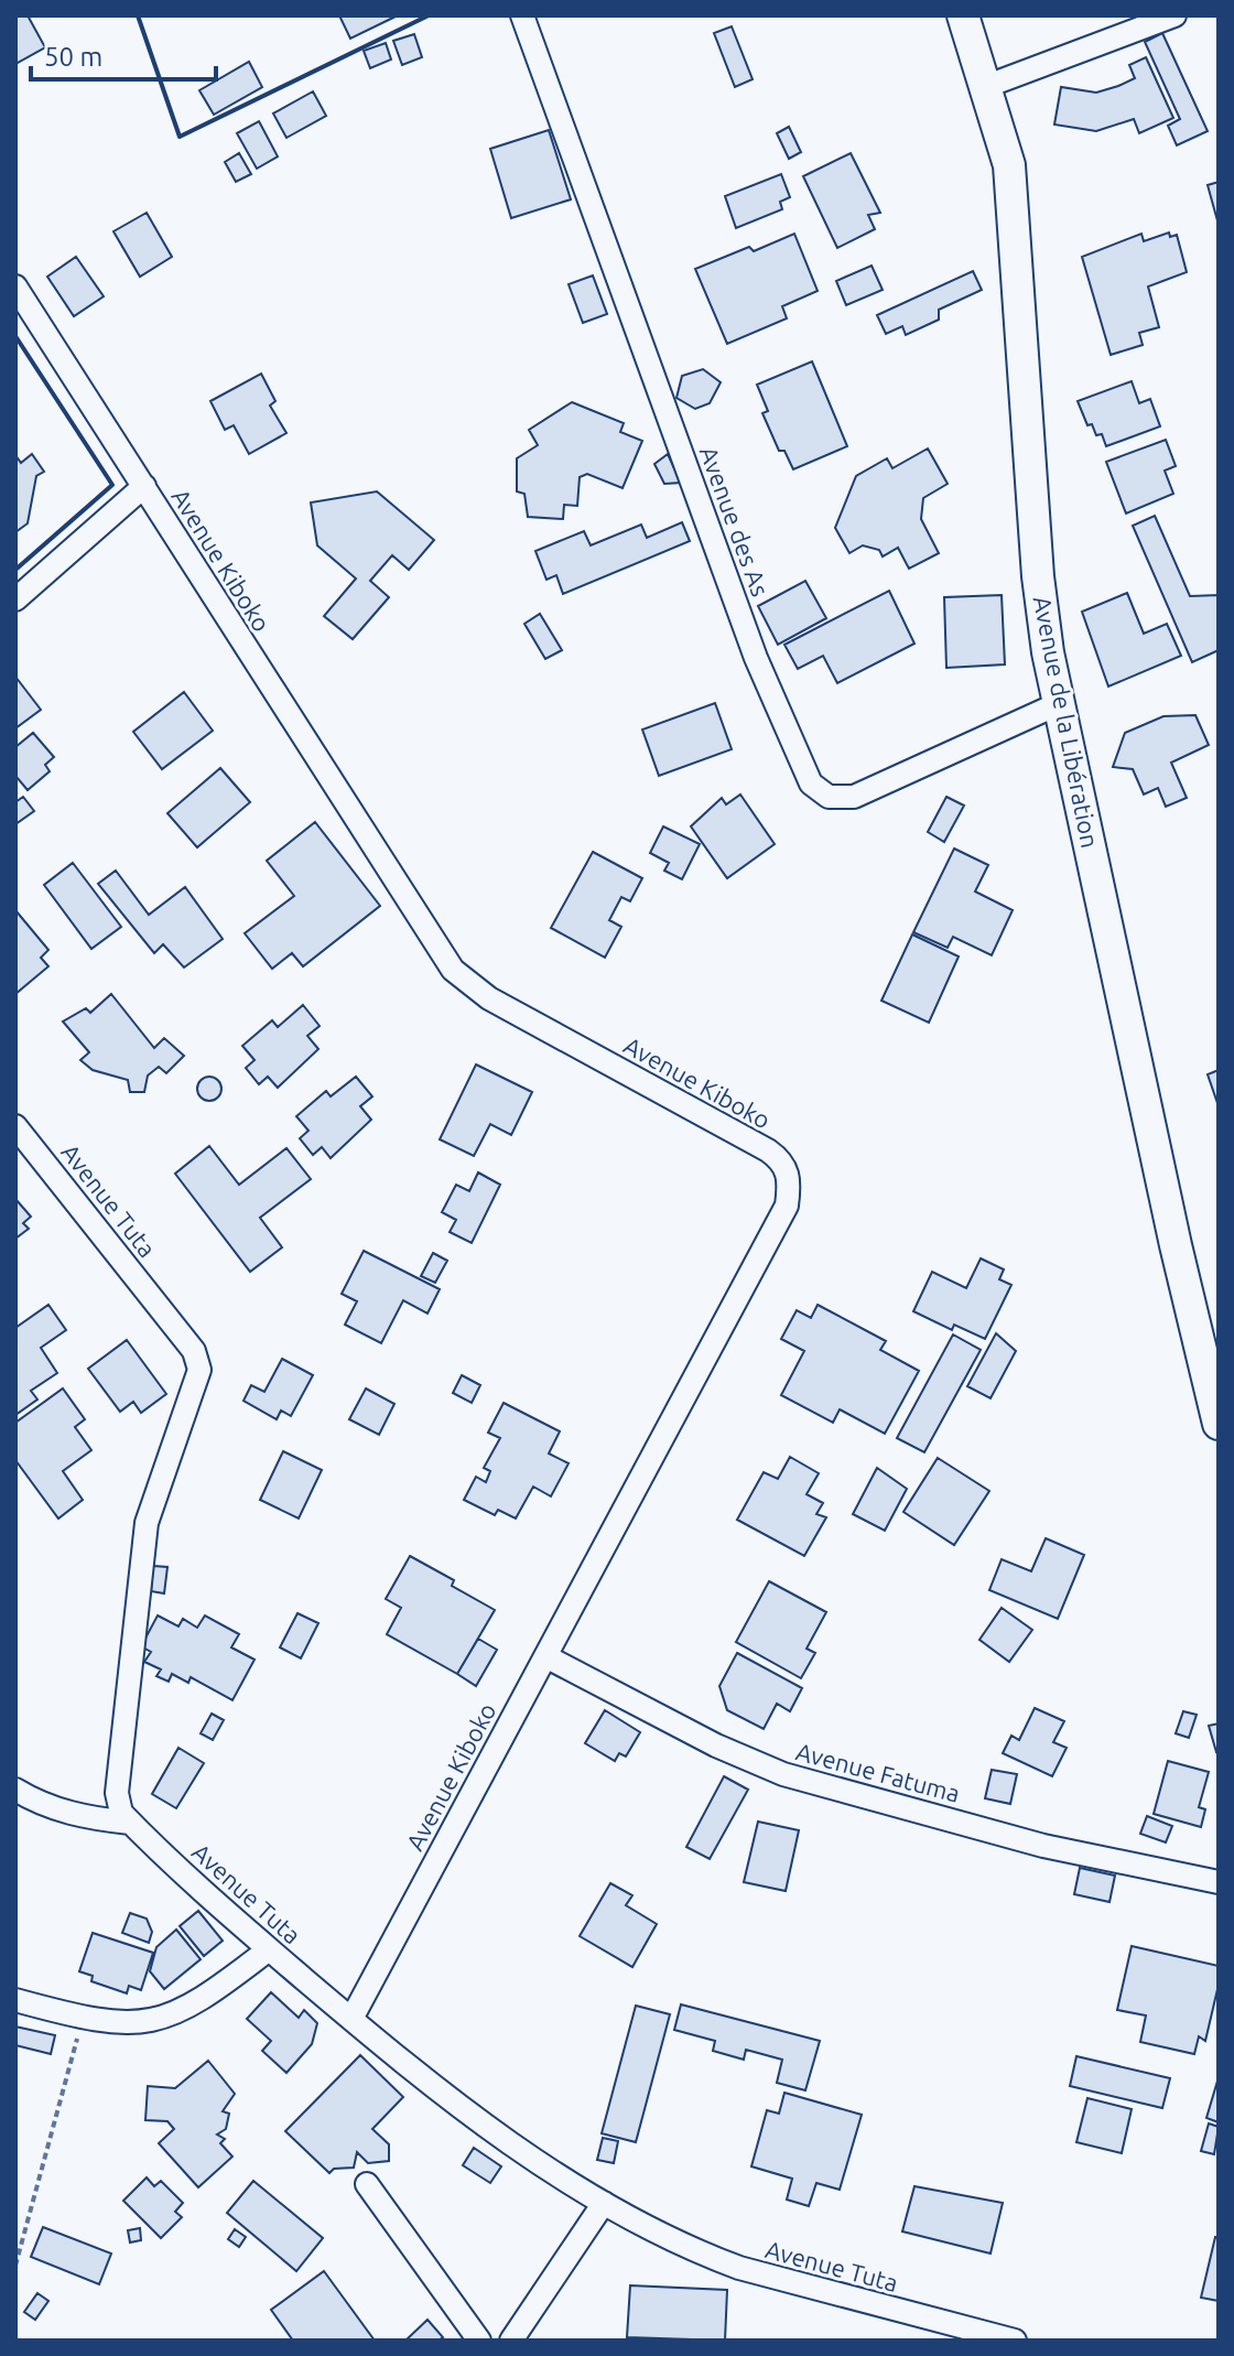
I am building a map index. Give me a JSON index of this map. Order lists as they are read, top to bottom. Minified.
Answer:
{"streets":{"street":["Avenue des As","Avenue Kiboko","Avenue de la Libération","Avenue Tuta","Avenue Fatuma"]},"crossings":[["Avenue des As","Avenue de la Libération"],["Avenue Kiboko","Avenue Tuta"],["Avenue Kiboko","Avenue Fatuma"]],"scale_bar":"50 m"}
